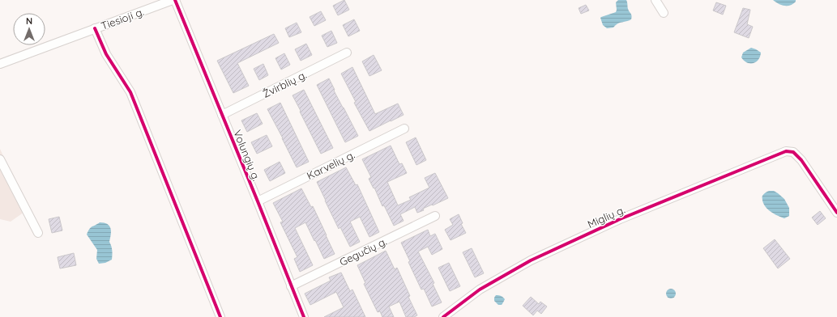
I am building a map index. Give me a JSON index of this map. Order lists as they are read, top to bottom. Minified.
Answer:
{"streets":{"street":["Tiesioji g.","Žvirblių g.","Volungių g.","Karvelių g.","Miglių g.","Gegučių g."]},"crossings":[["Tiesioji g.","Volungių g."],["Žvirblių g.","Volungių g."],["Volungių g.","Karvelių g."],["Volungių g.","Gegučių g."]],"north":"top"}
